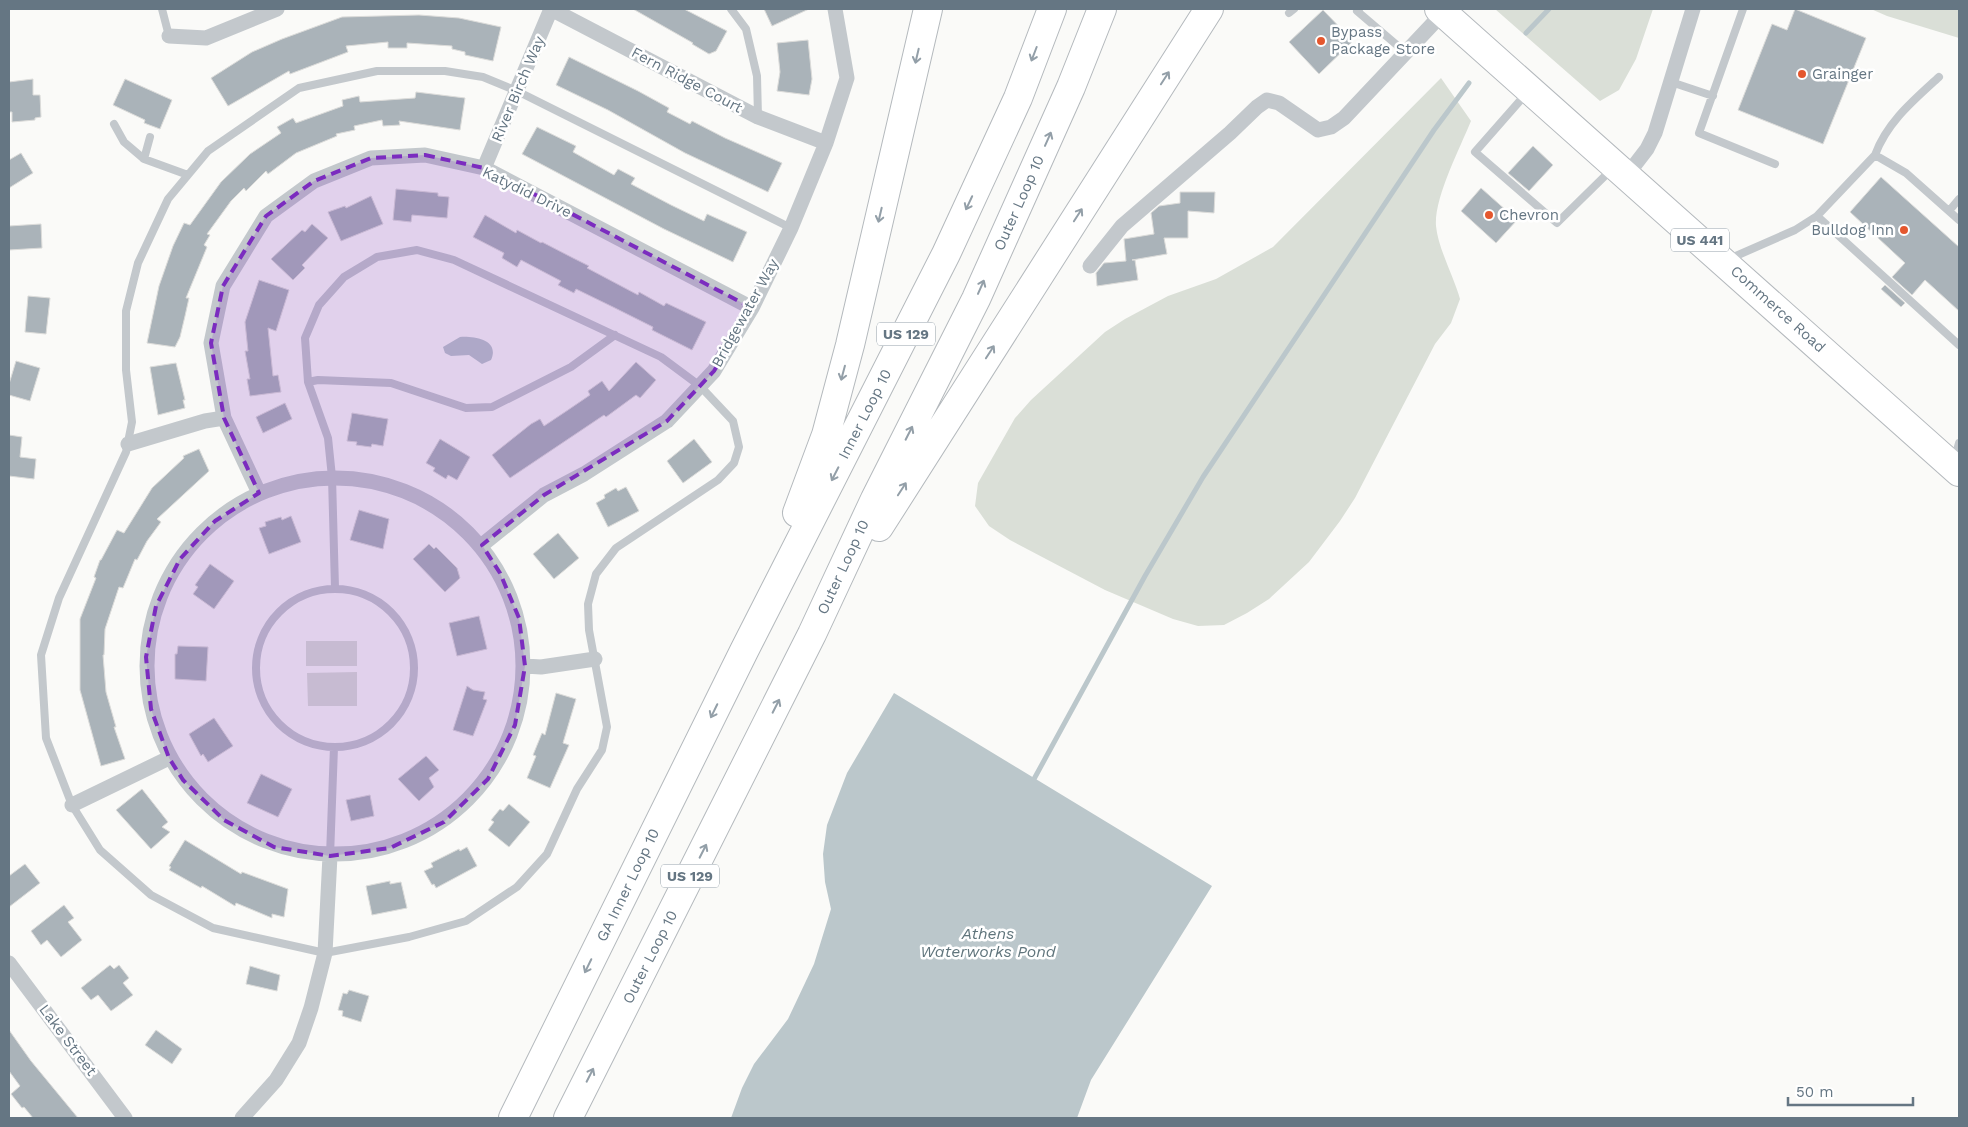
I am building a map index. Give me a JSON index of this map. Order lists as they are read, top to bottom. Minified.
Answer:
{"streets":{"highway":["Outer Loop 10","US 441","Commerce Road","US 129","Inner Loop 10","GA Inner Loop 10"],"street":["Fern Ridge Court","River Birch Way","Katydid Drive","Bridgewater Way","Lake Street"]},"crossings":[["Fern Ridge Court","River Birch Way"],["Fern Ridge Court","Bridgewater Way"],["River Birch Way","Katydid Drive"],["Katydid Drive","Bridgewater Way"],["Inner Loop 10","GA Inner Loop 10"]],"one_way":["GA Inner Loop 10"],"water":["Athens Waterworks Pond"],"places":["Bypass Package Store","Grainger","Chevron","Bulldog Inn"],"scale_bar":"50 m"}
